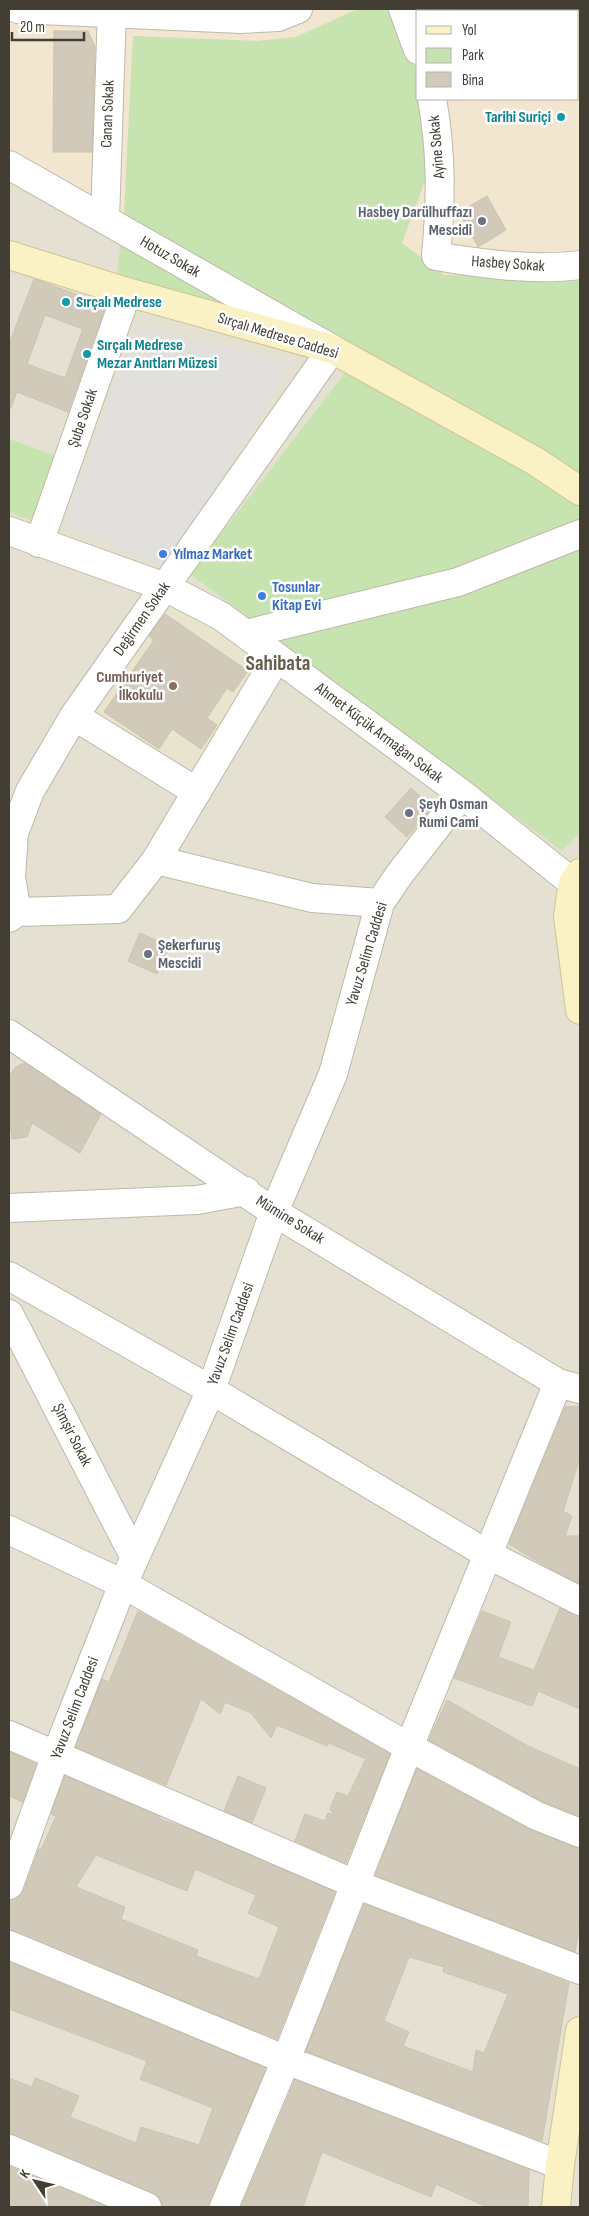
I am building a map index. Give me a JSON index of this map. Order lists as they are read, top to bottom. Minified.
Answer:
{"streets":{"street":["Canan Sokak","Ayine Sokak","Hotuz Sokak","Hasbey Sokak","Sırçalı Medrese Caddesi","Şube Sokak","Değirmen Sokak","Ahmet Küçük Armağan Sokak","Yavuz Selim Caddesi","Mümine Sokak","Şimşir Sokak"]},"crossings":[["Canan Sokak","Hotuz Sokak"],["Ayine Sokak","Hasbey Sokak"],["Hotuz Sokak","Sırçalı Medrese Caddesi"],["Hotuz Sokak","Değirmen Sokak"],["Sırçalı Medrese Caddesi","Şube Sokak"],["Sırçalı Medrese Caddesi","Değirmen Sokak"],["Şube Sokak","Ahmet Küçük Armağan Sokak"],["Değirmen Sokak","Ahmet Küçük Armağan Sokak"],["Ahmet Küçük Armağan Sokak","Yavuz Selim Caddesi"],["Yavuz Selim Caddesi","Mümine Sokak"],["Yavuz Selim Caddesi","Şimşir Sokak"]],"districts":["Sahibata"],"places":["Tarihi Suriçi","Hasbey Darülhuffazı Mescidi","Sırçalı Medrese","Sırçalı Medrese Mezar Anıtları Müzesi","Yılmaz Market","Tosunlar Kitap Evi","Cumhuriyet İlkokulu","Şeyh Osman Rumi Cami","Şekerfuruş Mescidi"],"legend":["Yol","Park","Bina"],"scale_bar":"20 m","north":"top left"}
